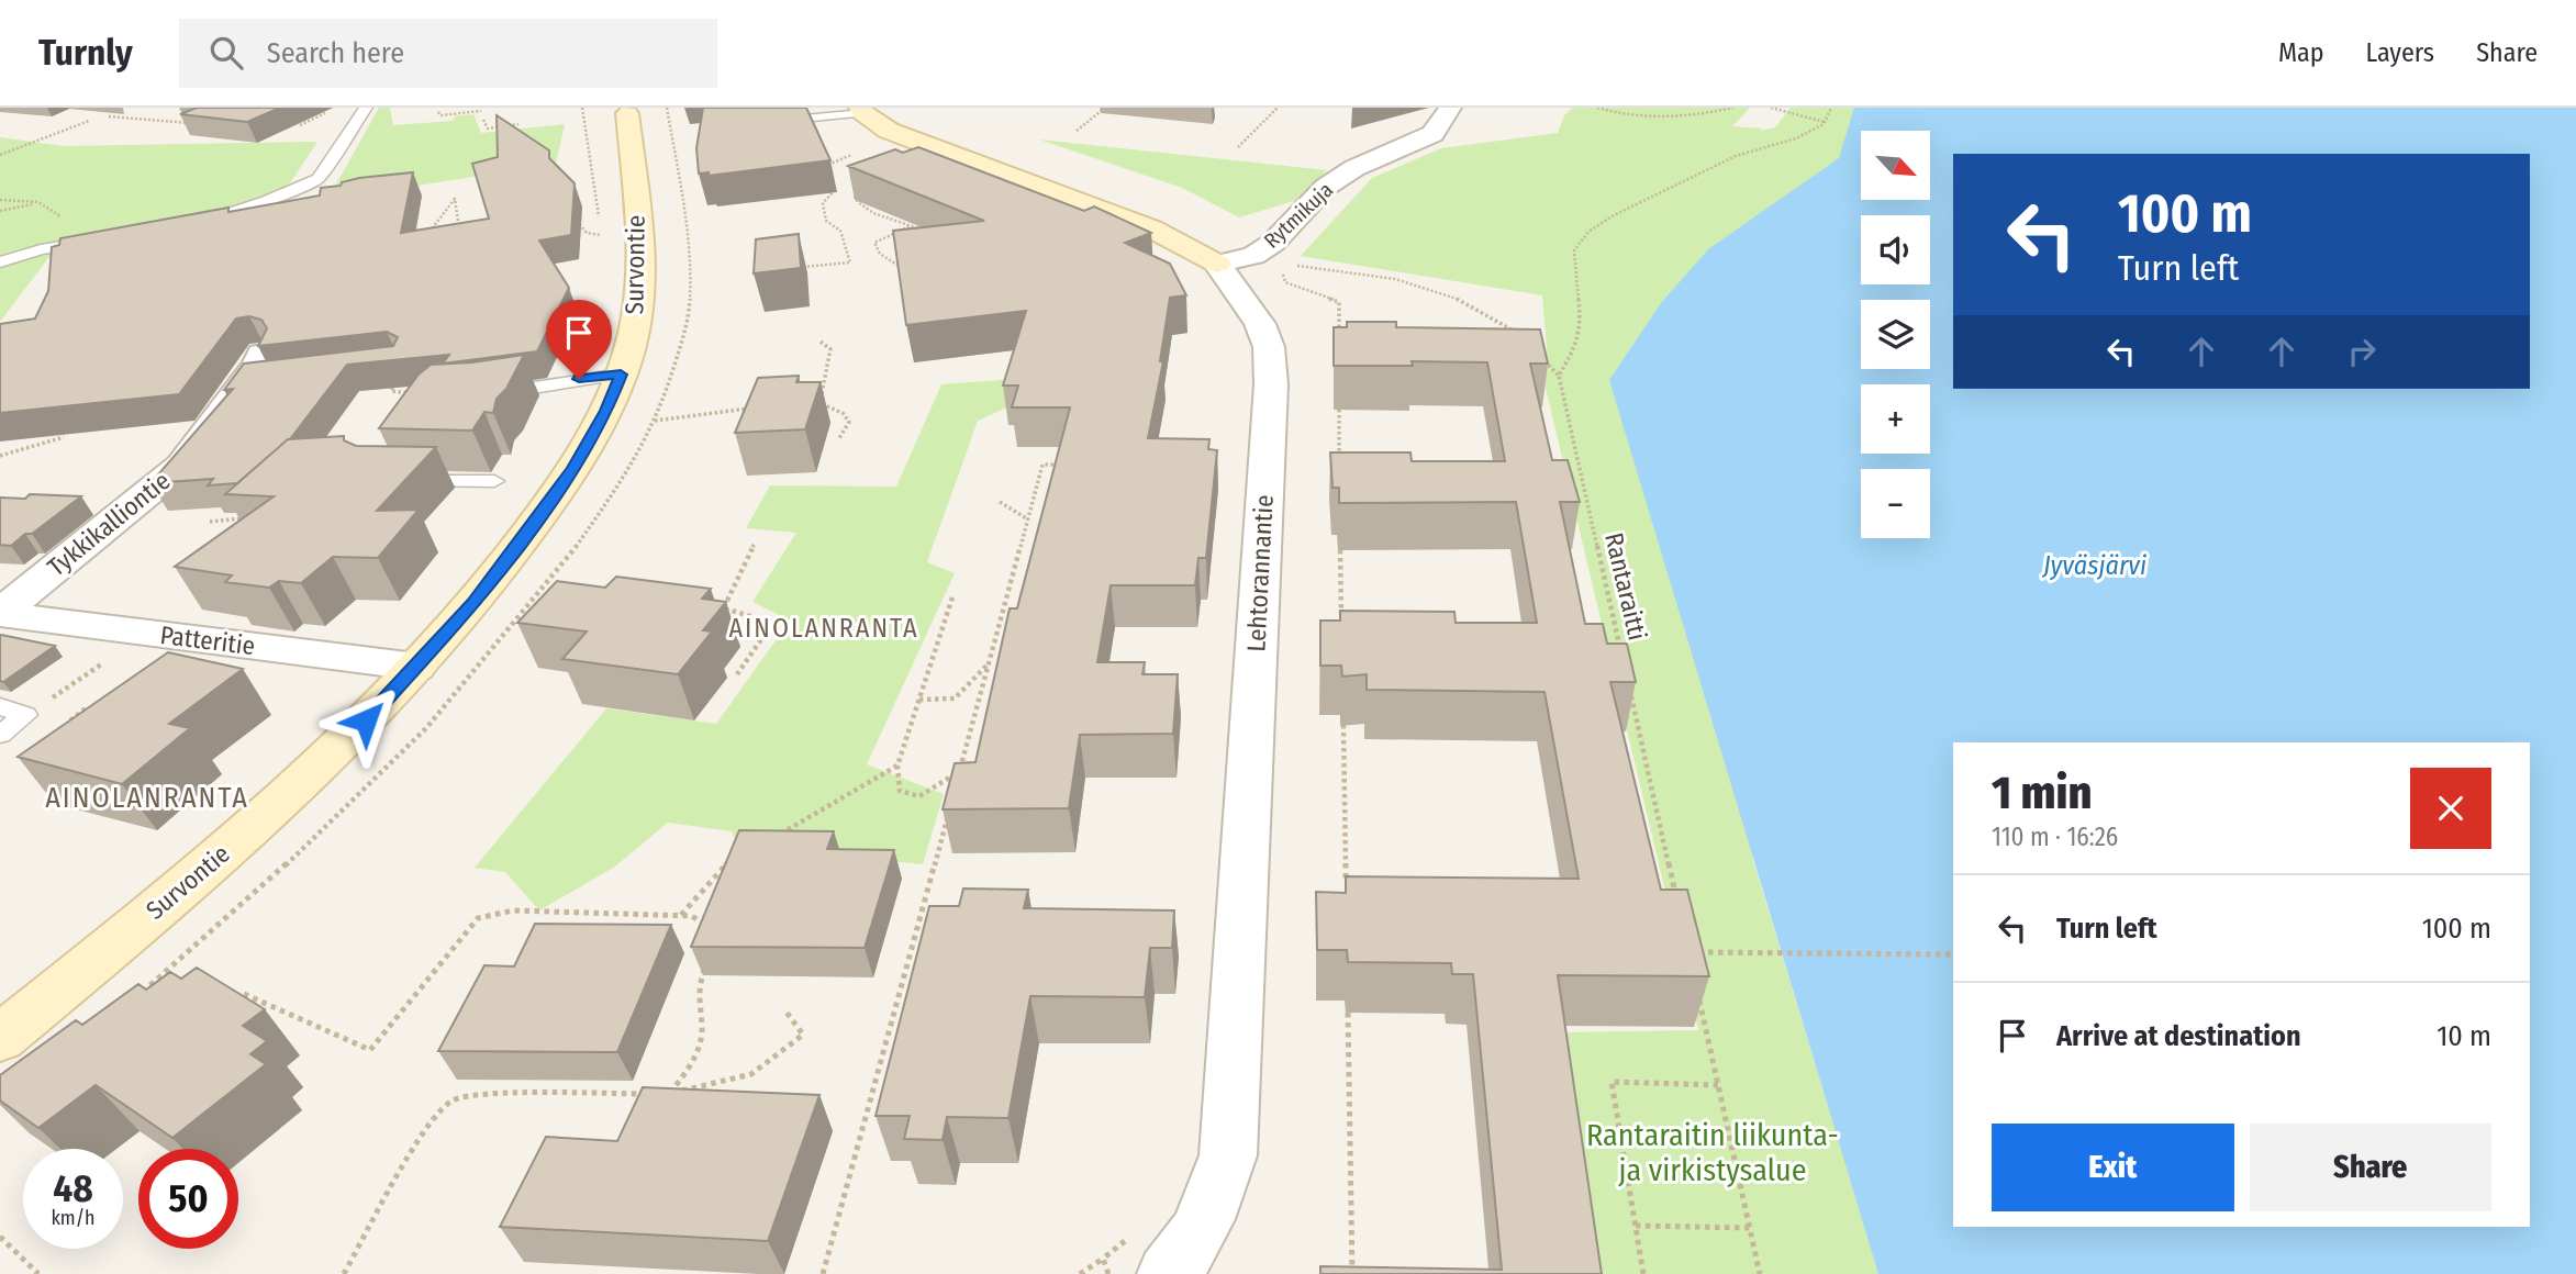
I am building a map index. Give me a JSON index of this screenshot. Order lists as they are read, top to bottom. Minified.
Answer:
{"streets":{"main road":["Survontie","Lehtorannantie"],"street":["Rytmikuja","Tykkikalliontie","Patteritie"],"path":["Rantaraitti"]},"crossings":[["Rytmikuja","Lehtorannantie"],["Survontie","Patteritie"],["Tykkikalliontie","Patteritie"]],"districts":["AINOLANRANTA","AINOLANRANTA"],"water":["Jyväsjärvi"],"parks":["Rantaraitin liikunta- ja virkistysalue"],"north":"bottom right","page":{"header":"Turnly","search":"Search here","nav":["Map","Layers","Share"],"map_buttons":["+","−"],"turn":["100 m","Turn left"],"heading":["1 min","110 m · 16:26"],"list":[{"name":"Turn left","value":"100 m"},{"name":"Arrive at destination","value":"10 m"}],"buttons":["Exit","Share"],"speed":"48 km/h","limit":"50"}}
